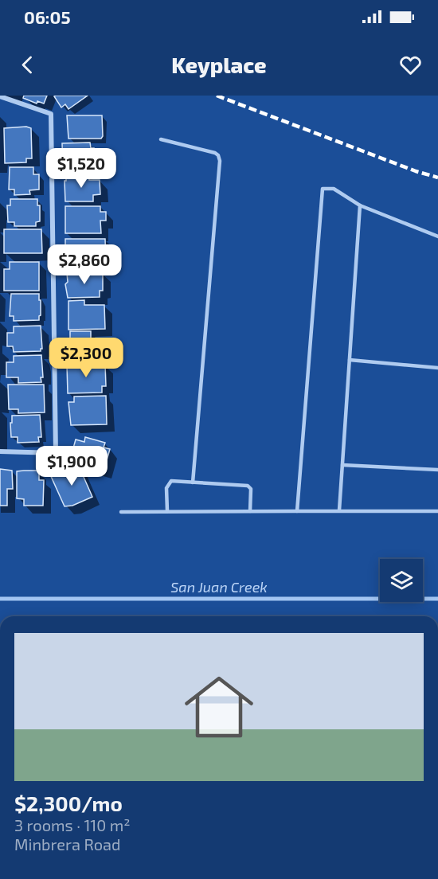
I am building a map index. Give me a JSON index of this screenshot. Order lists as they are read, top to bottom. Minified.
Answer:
{"water":["San Juan Creek"],"page":{"status":"06:05","header":"Keyplace","price":["$1,520","$2,860","$2,300","$1,900"],"list":[{"name":"$2,300/mo","note":"3 rooms · 110 m² · Minbrera Road"}]}}
